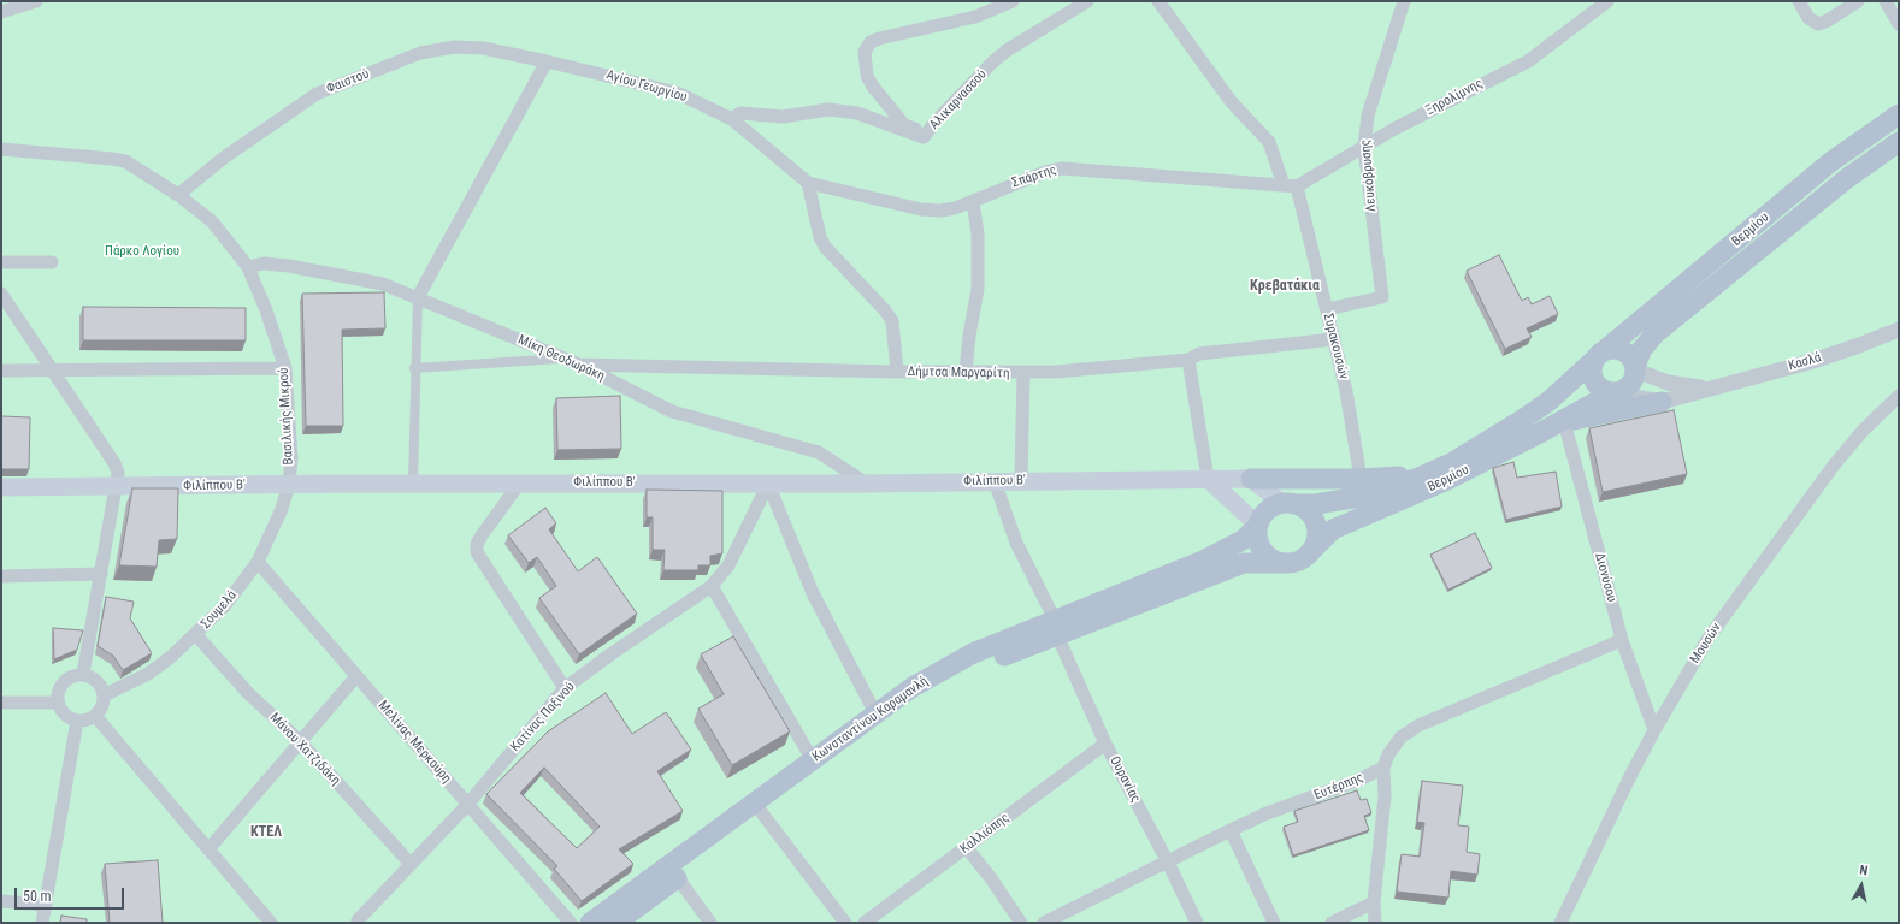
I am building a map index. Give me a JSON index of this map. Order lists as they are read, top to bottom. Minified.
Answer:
{"streets":{"main road":["Βερμίου","Φιλίππου Β'","Κωνσταντίνου Καραμανλή"],"street":["Φαιστού","Αγίου Γεωργίου","Ξηρολίμνης","Αλικαρνασσού","Λευκόβρυσης","Σπάρτης","Συρακουσών","Μίκη Θεοδωράκη","Κασλά","Δήμτσα Μαργαρίτη","Βασιλικής Μικρού","Διονύσου","Σουμελά","Μουσών","Κατίνας Παξινού","Μελίνας Μερκούρη","Μάνου Χατζιδάκη","Ουρανίας","Ευτέρπης","Καλλιόπης"]},"crossings":[["Φαιστού","Αγίου Γεωργίου"],["Φαιστού","Βασιλικής Μικρού"],["Αγίου Γεωργίου","Αλικαρνασσού"],["Αγίου Γεωργίου","Σπάρτης"],["Ξηρολίμνης","Λευκόβρυσης"],["Ξηρολίμνης","Σπάρτης"],["Ξηρολίμνης","Συρακουσών"],["Λευκόβρυσης","Συρακουσών"],["Σπάρτης","Συρακουσών"],["Βερμίου","Κασλά"],["Βερμίου","Διονύσου"],["Βερμίου","Κωνσταντίνου Καραμανλή"],["Συρακουσών","Δήμτσα Μαργαρίτη"],["Μίκη Θεοδωράκη","Δήμτσα Μαργαρίτη"],["Μίκη Θεοδωράκη","Βασιλικής Μικρού"],["Μίκη Θεοδωράκη","Φιλίππου Β'"],["Βασιλικής Μικρού","Φιλίππου Β'"],["Βασιλικής Μικρού","Σουμελά"],["Φιλίππου Β'","Σουμελά"],["Φιλίππου Β'","Κατίνας Παξινού"],["Φιλίππου Β'","Ουρανίας"],["Διονύσου","Μουσών"],["Σουμελά","Μελίνας Μερκούρη"],["Σουμελά","Μάνου Χατζιδάκη"],["Κατίνας Παξινού","Μελίνας Μερκούρη"],["Κατίνας Παξινού","Μάνου Χατζιδάκη"],["Κωνσταντίνου Καραμανλή","Ουρανίας"],["Ουρανίας","Ευτέρπης"],["Ουρανίας","Καλλιόπης"]],"districts":["Κρεβατάκια","ΚΤΕΛ"],"parks":["Πάρκο Λογίου"],"scale_bar":"50 m","north":"top"}
